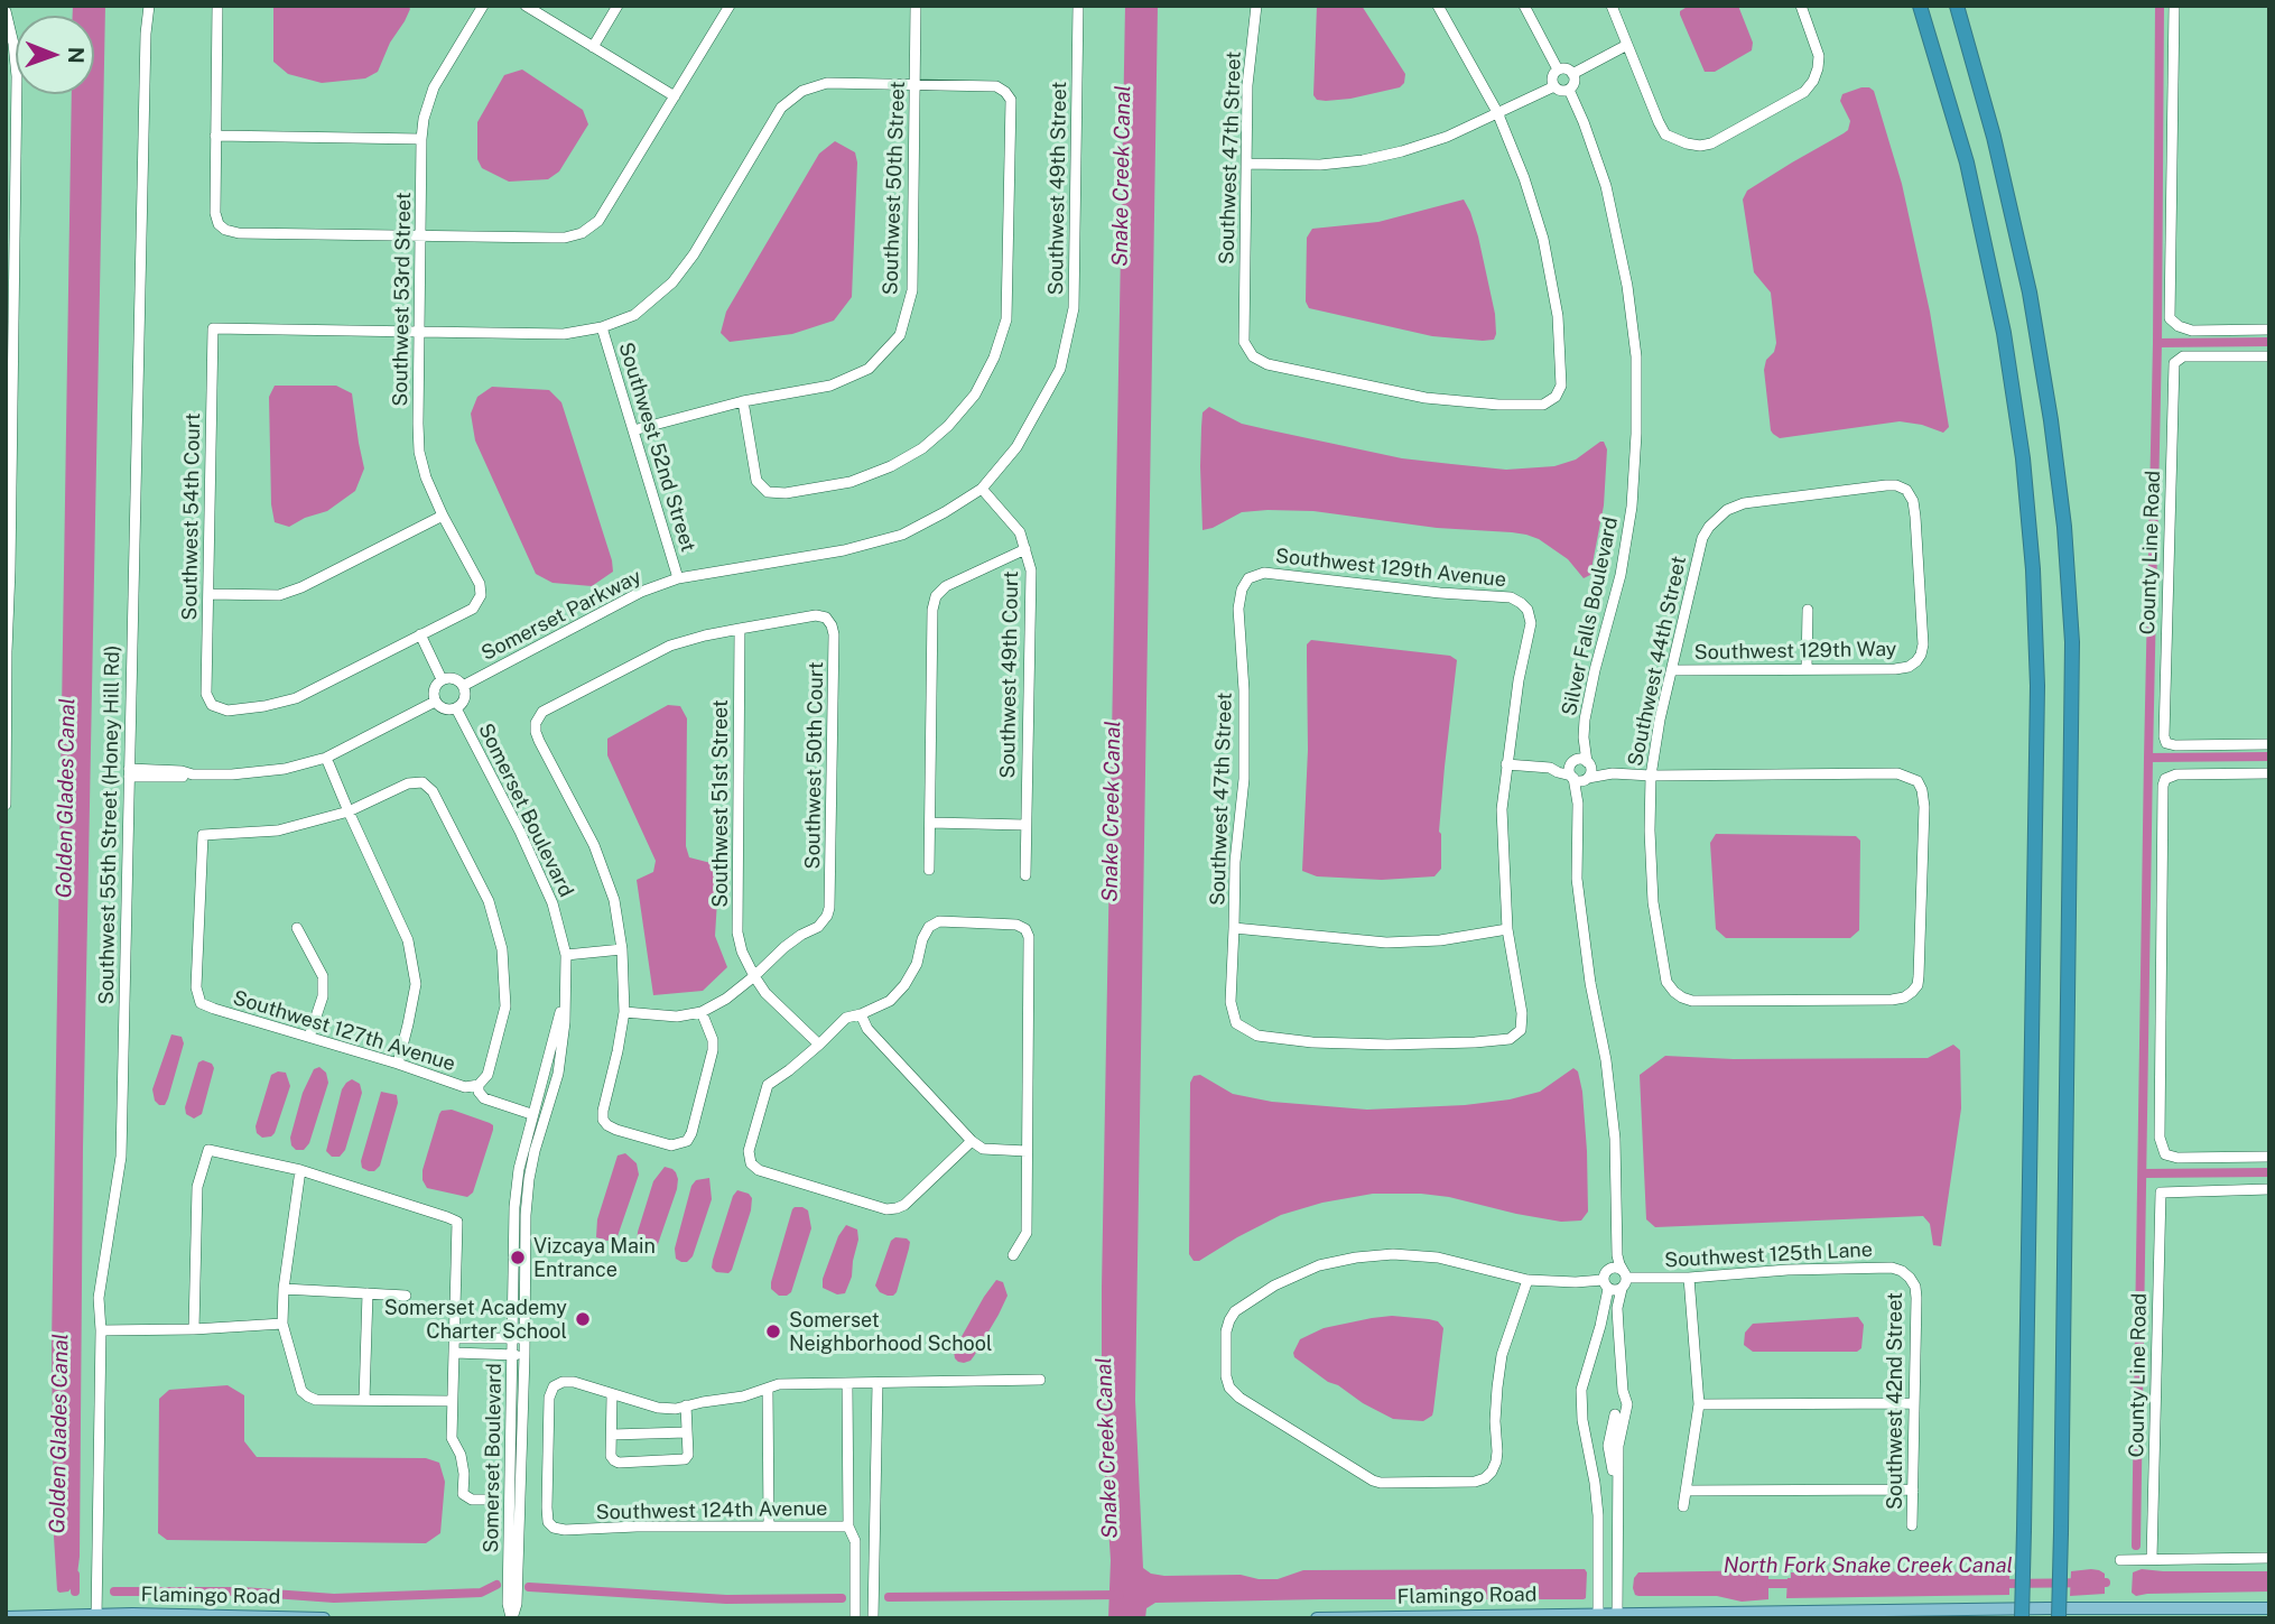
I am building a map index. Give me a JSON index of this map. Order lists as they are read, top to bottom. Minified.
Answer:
{"streets":{"main road":["Flamingo Road"],"street":["Southwest 47th Street","Southwest 50th Street","Southwest 49th Street","Southwest 53rd Street","Southwest 52nd Street","Southwest 54th Court","County Line Road","Southwest 129th Avenue","Somerset Parkway","Silver Falls Boulevard","Southwest 129th Way","Southwest 44th Street","Southwest 49th Court","Southwest 50th Court","Southwest 51st Street","Somerset Boulevard","Southwest 55th Street (Honey Hill Rd)","Southwest 127th Avenue","Southwest 125th Lane","Southwest 42nd Street","Southwest 124th Avenue"]},"crossings":[["Southwest 47th Street","Southwest 129th Avenue"],["Southwest 50th Street","Southwest 52nd Street"],["Southwest 49th Street","Somerset Parkway"],["Southwest 49th Street","Southwest 49th Court"],["Southwest 53rd Street","Southwest 54th Court"],["Southwest 52nd Street","Somerset Parkway"],["Somerset Parkway","Southwest 49th Court"],["Somerset Parkway","Somerset Boulevard"],["Silver Falls Boulevard","Southwest 125th Lane"],["Silver Falls Boulevard","Flamingo Road"],["Southwest 129th Way","Southwest 44th Street"],["Southwest 50th Court","Southwest 51st Street"],["Southwest 55th Street (Honey Hill Rd)","Flamingo Road"],["Southwest 125th Lane","Southwest 42nd Street"]],"water":["Snake Creek Canal","Golden Glades Canal","North Fork Snake Creek Canal"],"places":["Vizcaya Main Entrance","Somerset Academy Charter School","Somerset Neighborhood School"],"north":"right"}
